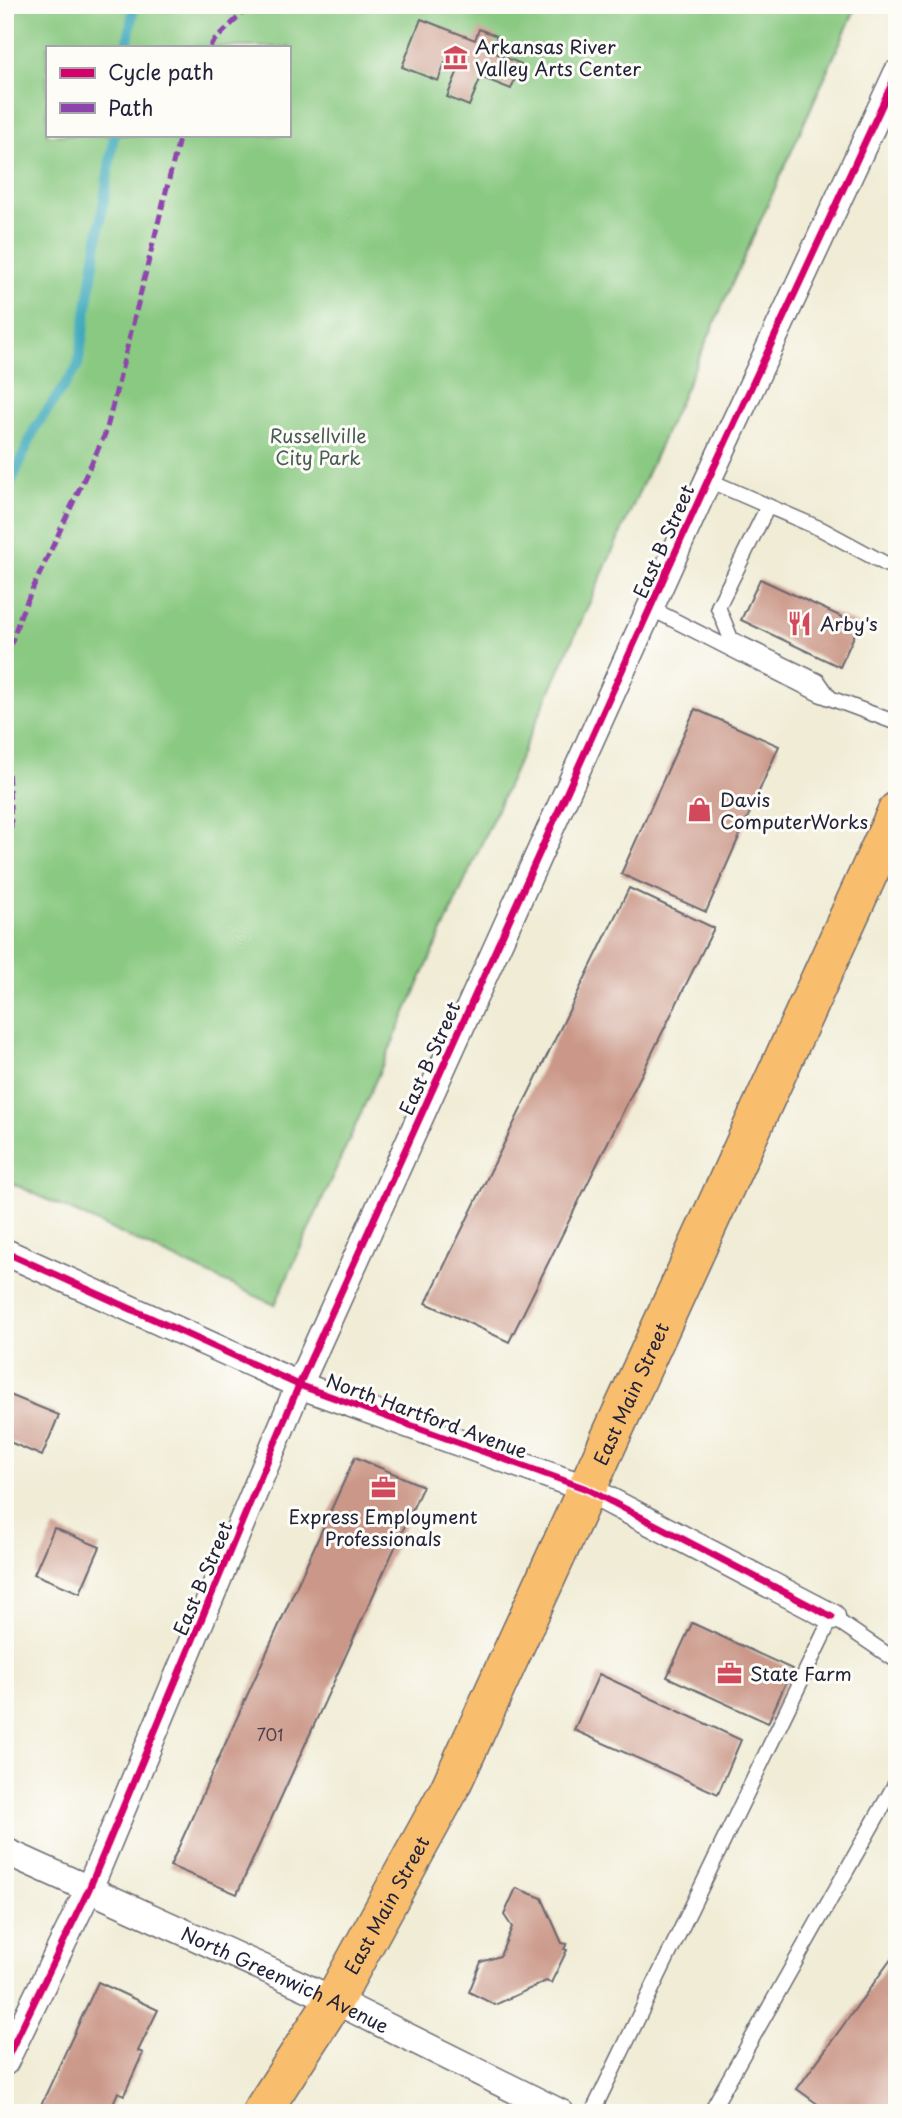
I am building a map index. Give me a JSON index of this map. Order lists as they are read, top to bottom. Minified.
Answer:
{"streets":{"main road":["East Main Street"],"street":["East B Street","North Hartford Avenue","North Greenwich Avenue"]},"crossings":[["East B Street","North Hartford Avenue"],["East B Street","North Greenwich Avenue"],["East Main Street","North Hartford Avenue"],["East Main Street","North Greenwich Avenue"]],"parks":["Russellville City Park"],"places":{"museum":["Arkansas River Valley Arts Center"],"restaurant":["Arby's"],"shop":["Davis ComputerWorks"],"office":["Express Employment Professionals","State Farm"]},"house_numbers":["701"],"legend":["Cycle path","Path"]}
